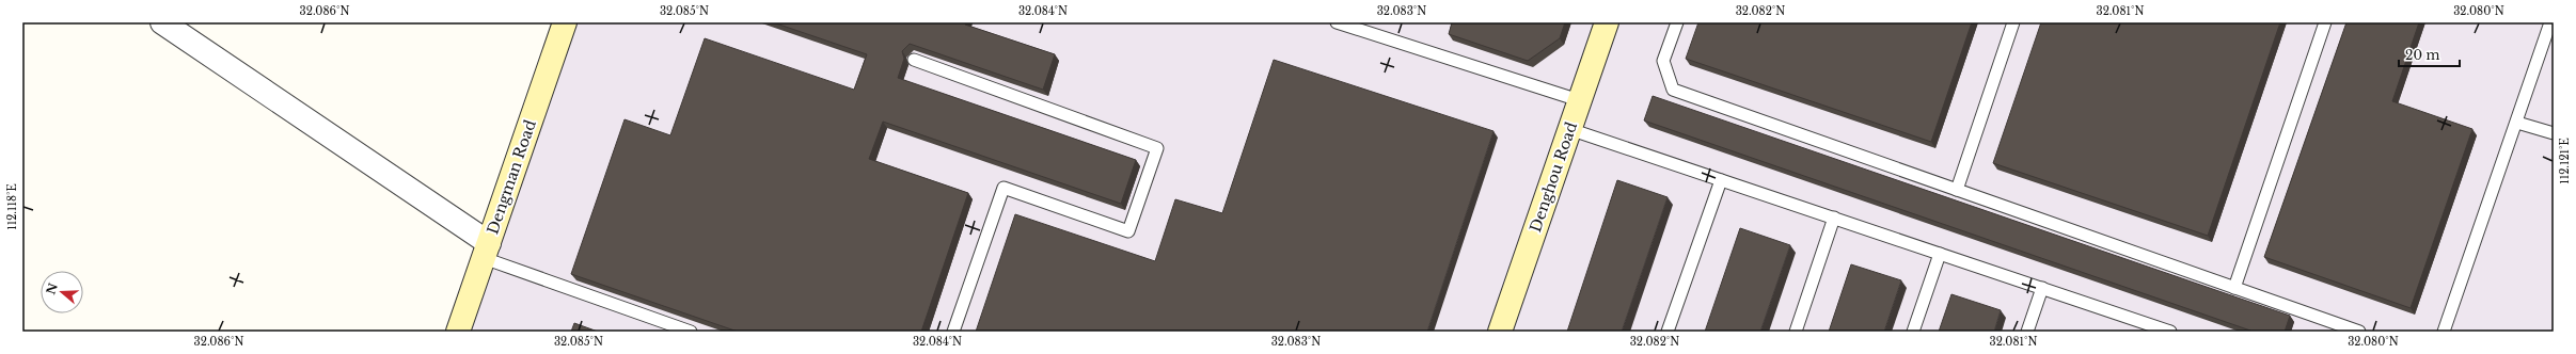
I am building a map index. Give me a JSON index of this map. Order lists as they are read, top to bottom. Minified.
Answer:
{"streets":{"street":["Dengman Road","Denghou Road"]},"scale_bar":"20 m","north":"left","coordinates":["32.086°N","32.085°N","32.084°N","32.083°N","32.082°N","32.081°N","32.080°N","112.121°E","112.118°E"]}
